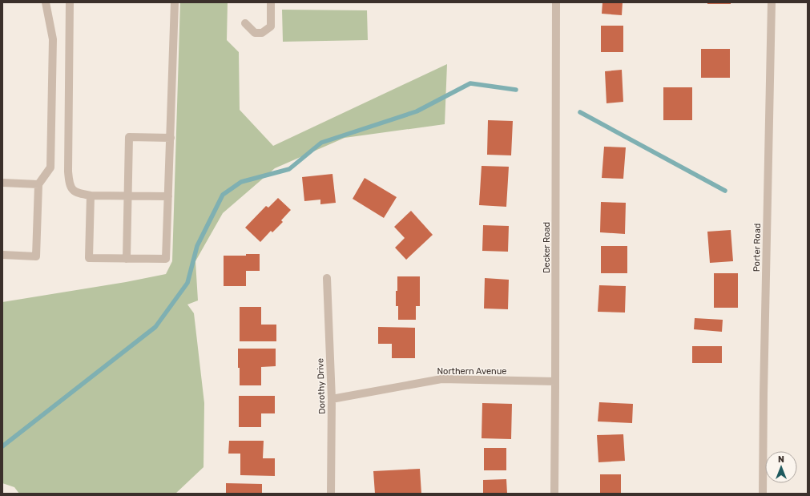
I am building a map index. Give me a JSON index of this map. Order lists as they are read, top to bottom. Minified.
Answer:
{"streets":{"street":["Decker Road","Porter Road","Northern Avenue","Dorothy Drive"]},"crossings":[["Decker Road","Northern Avenue"],["Northern Avenue","Dorothy Drive"]],"north":"top"}
